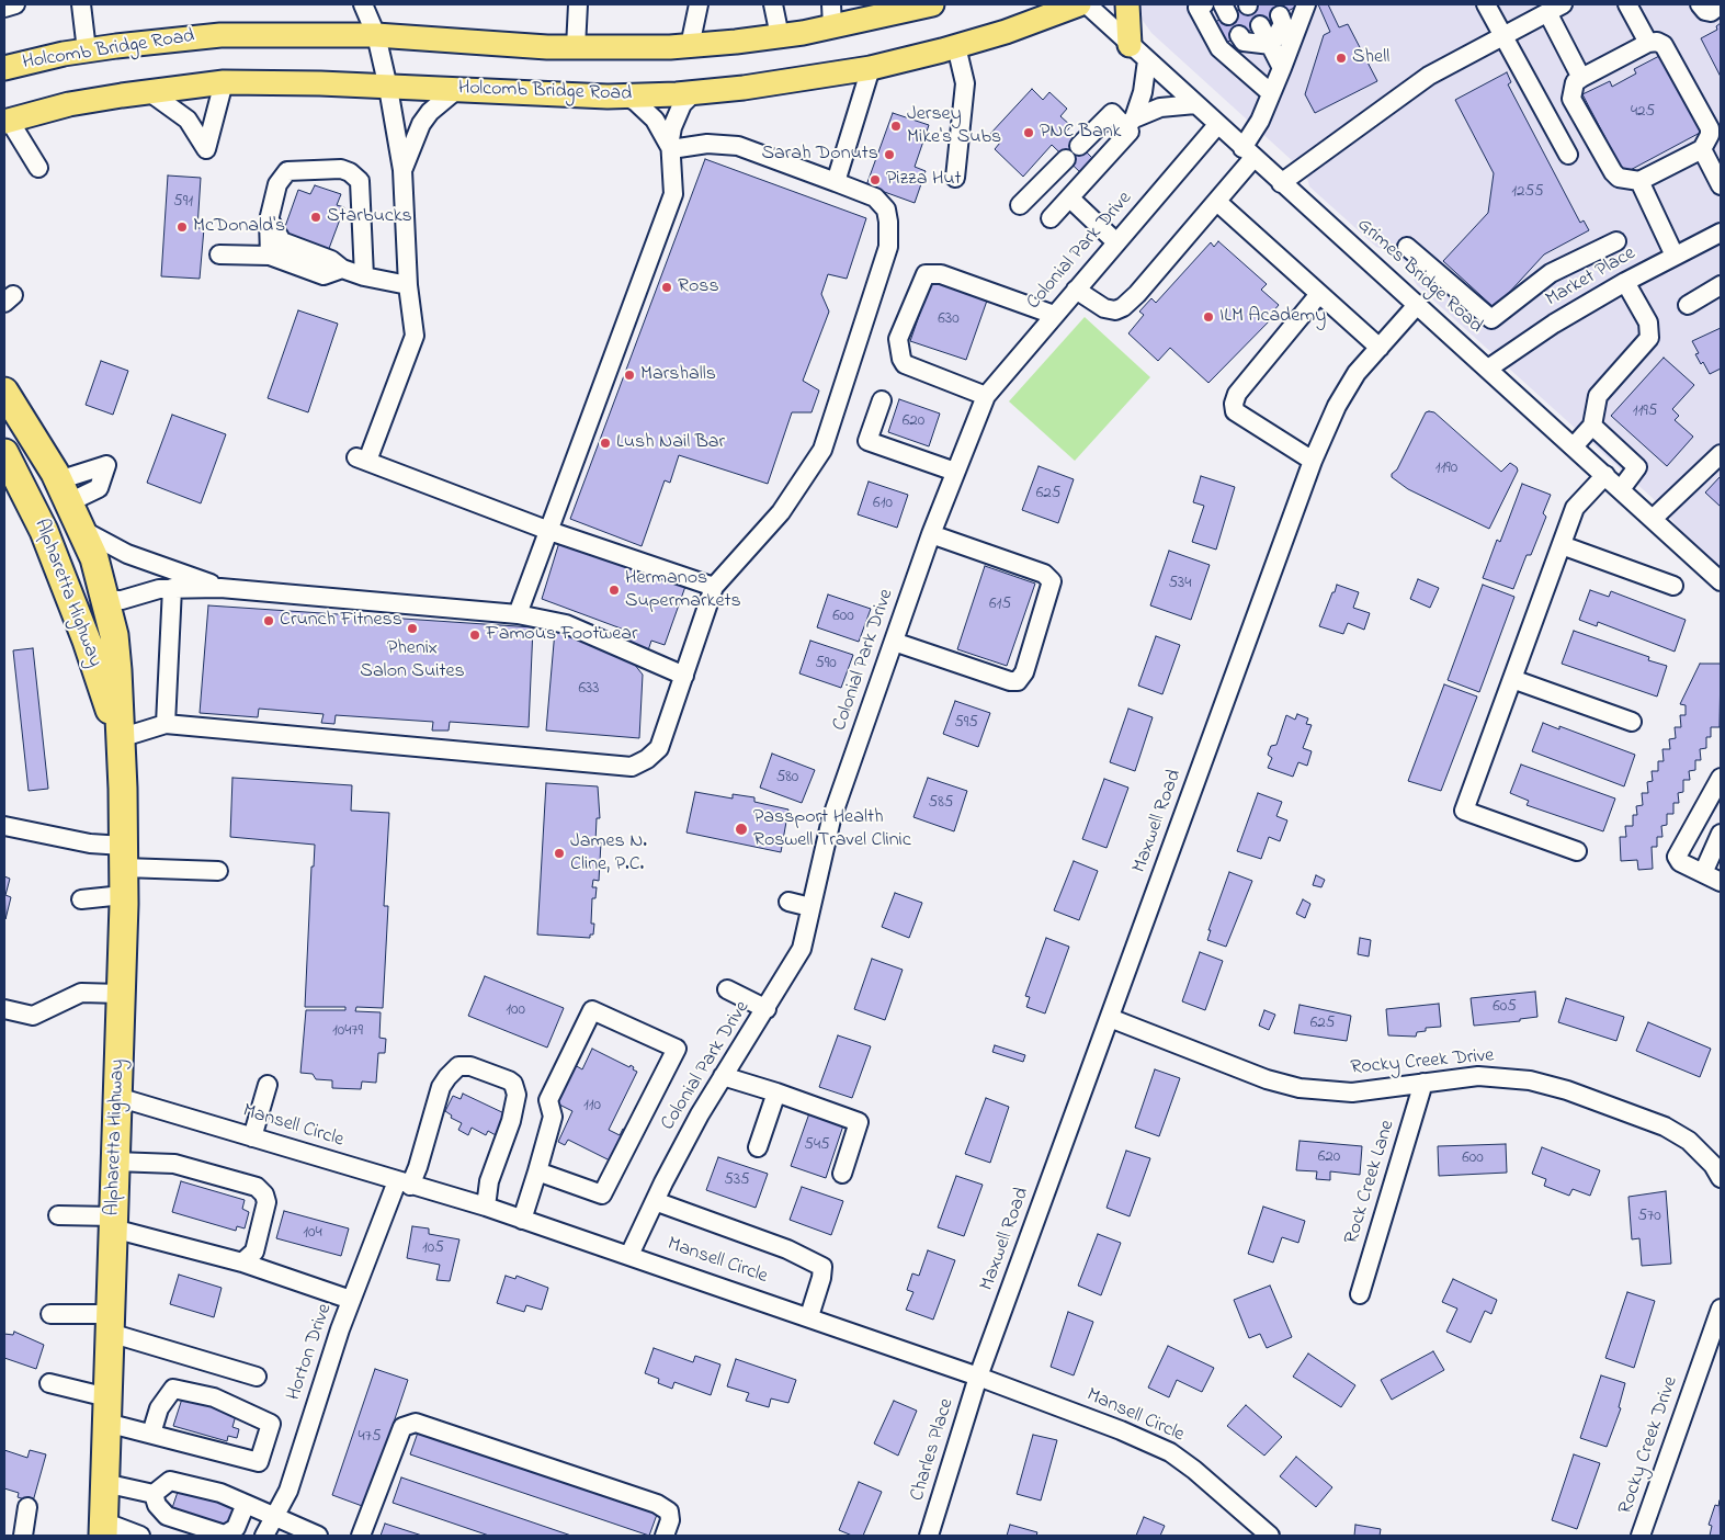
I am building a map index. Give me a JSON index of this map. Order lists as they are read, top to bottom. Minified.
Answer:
{"streets":{"highway":["Alpharetta Highway"],"main road":["Holcomb Bridge Road"],"street":["Colonial Park Drive","Grimes Bridge Road","Market Place","Maxwell Road","Rocky Creek Drive","Mansell Circle","Rock Creek Lane","Horton Drive","Charles Place"]},"crossings":[["Colonial Park Drive","Grimes Bridge Road"],["Colonial Park Drive","Mansell Circle"],["Grimes Bridge Road","Market Place"],["Grimes Bridge Road","Maxwell Road"],["Alpharetta Highway","Mansell Circle"],["Maxwell Road","Rocky Creek Drive"],["Maxwell Road","Mansell Circle"],["Maxwell Road","Charles Place"],["Rocky Creek Drive","Rock Creek Lane"],["Mansell Circle","Horton Drive"],["Mansell Circle","Charles Place"]],"places":["Shell","Jersey Mike's Subs","PNC Bank","Sarah Donuts","Pizza Hut","Starbucks","McDonald's","Ross","ILM Academy","Marshalls","Lush Nail Bar","Hermanos Supermarkets","Crunch Fitness","Phenix Salon Suites","Famous Footwear","Passport Health Roswell Travel Clinic","James N. Cline, P.C."],"house_numbers":["425","1255","591","630","1195","620","1190","625","610","534","615","600","590","633","595","580","585","605","100","625","10479","110","545","620","600","535","570","104","105","475"]}
